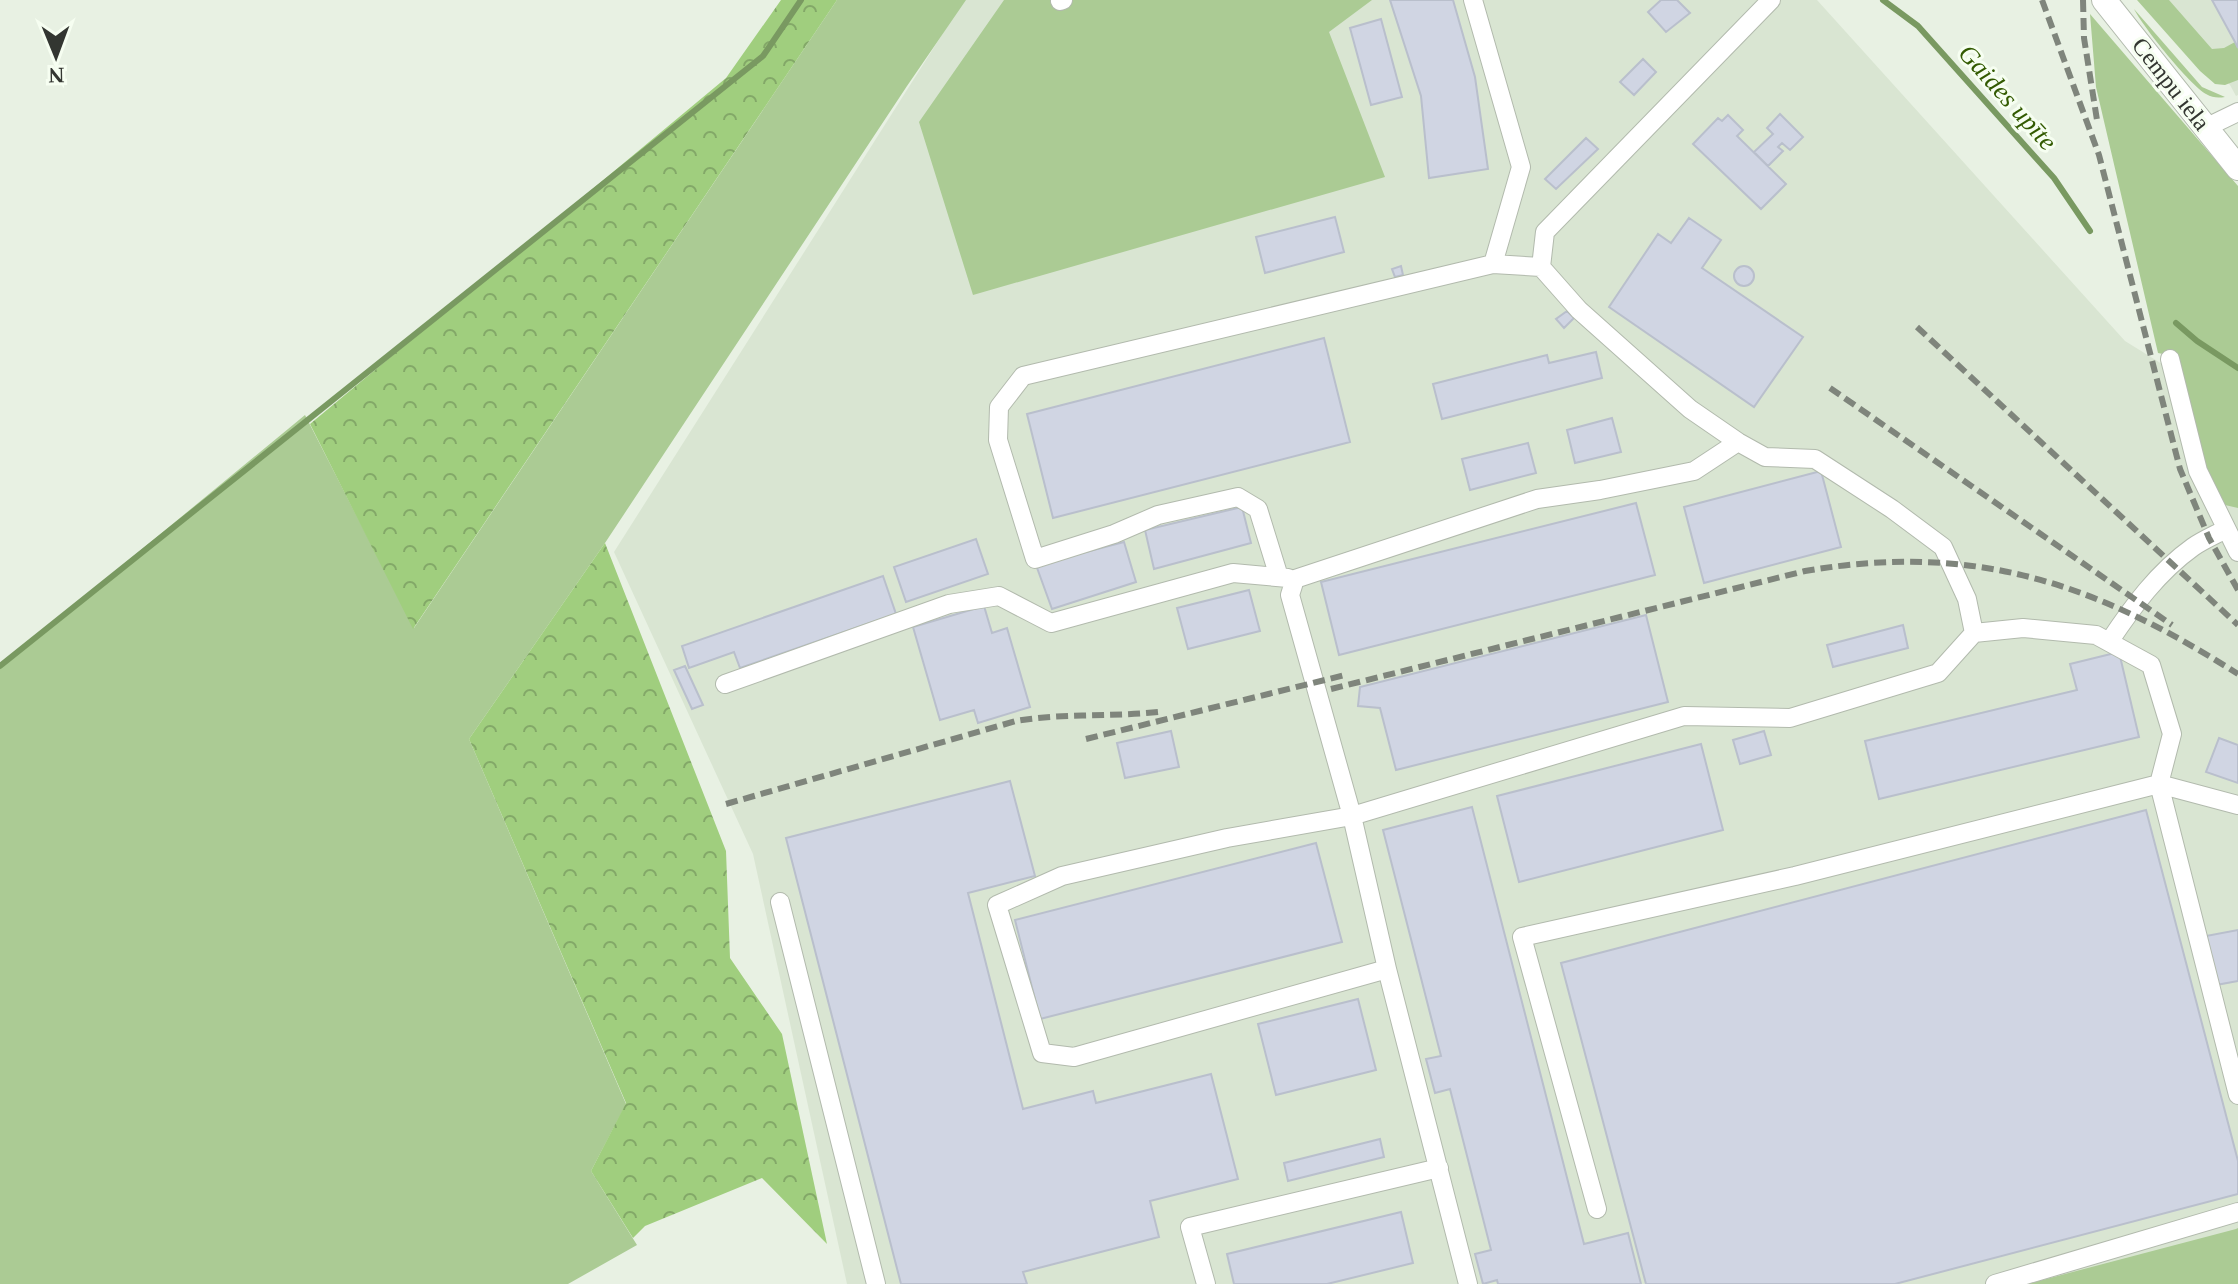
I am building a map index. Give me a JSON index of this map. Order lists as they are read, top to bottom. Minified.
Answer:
{"streets":{"main road":["Cempu iela"]},"water":["Gaides upīte"],"north":"bottom"}
